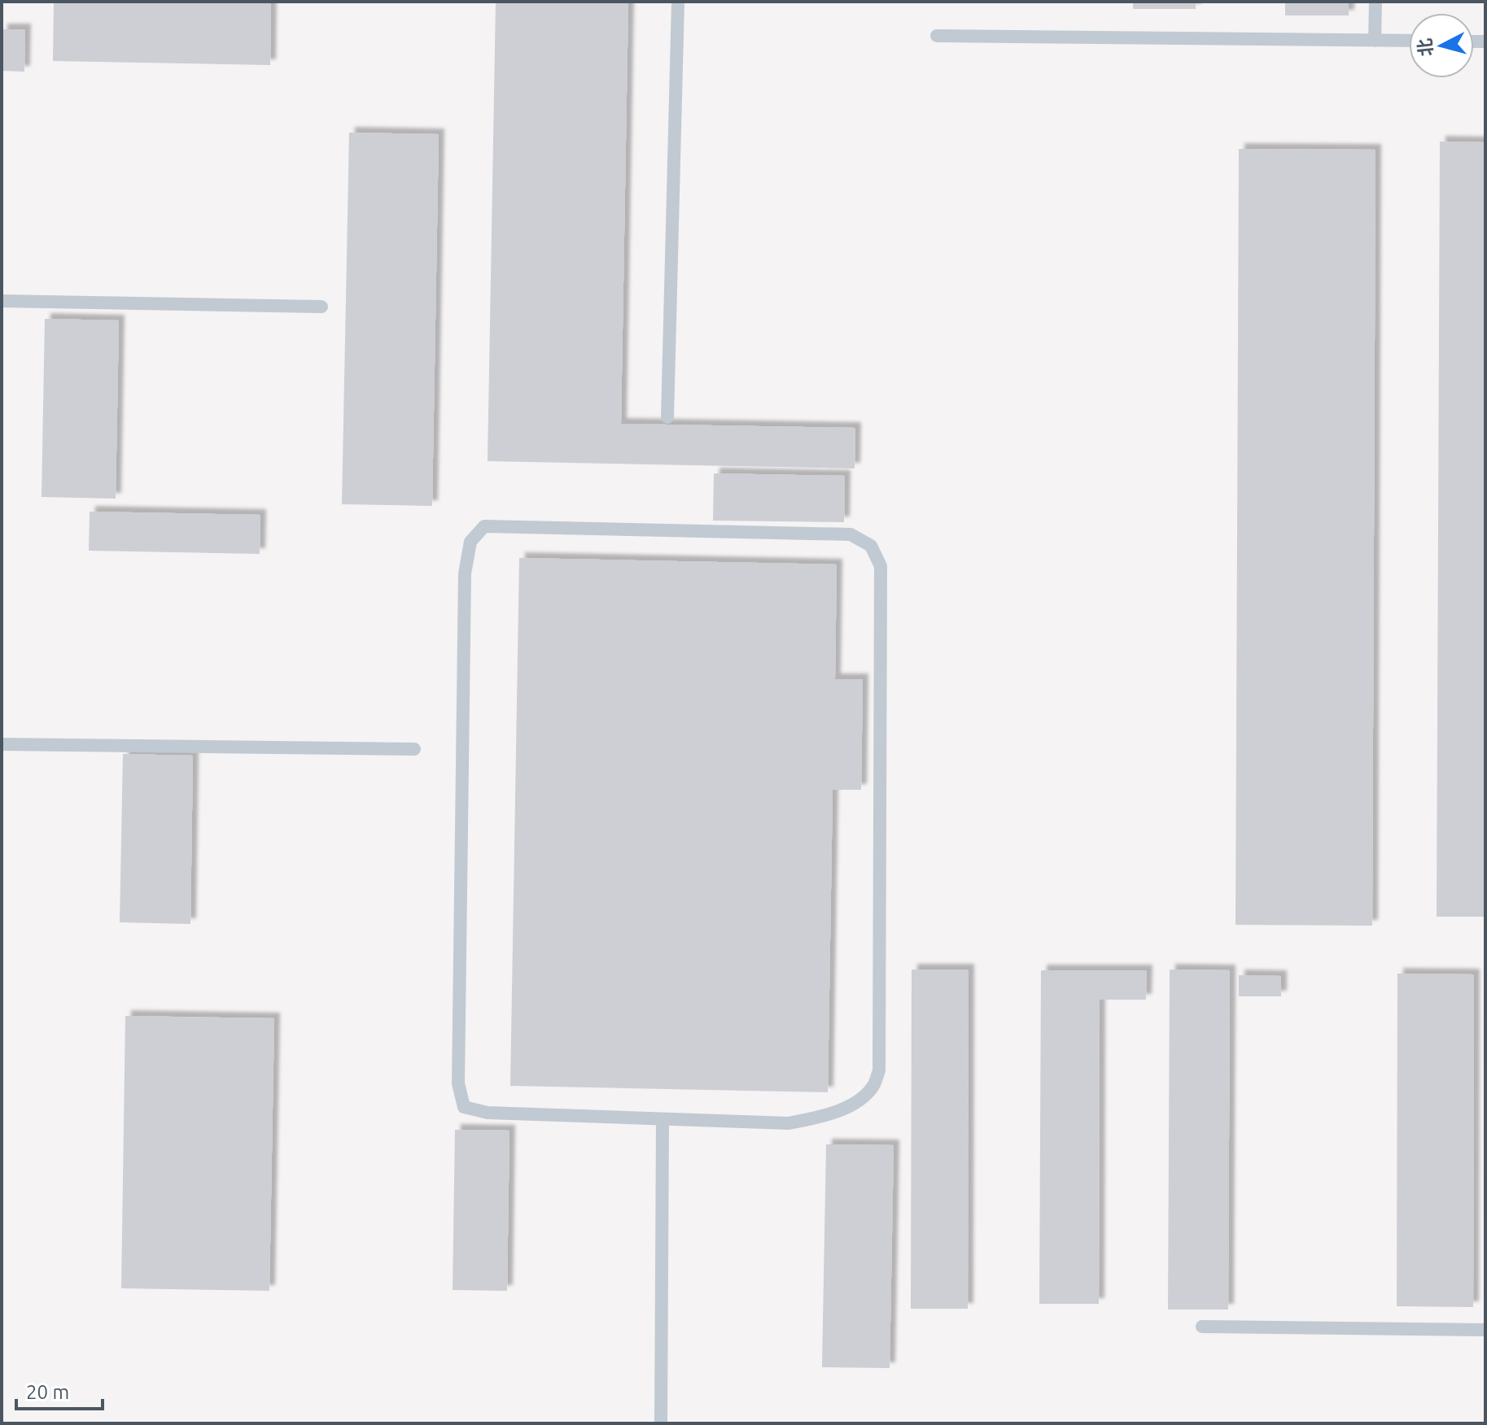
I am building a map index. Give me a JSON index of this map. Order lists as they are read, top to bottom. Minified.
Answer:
{"scale_bar":"20 m","north":"left"}
